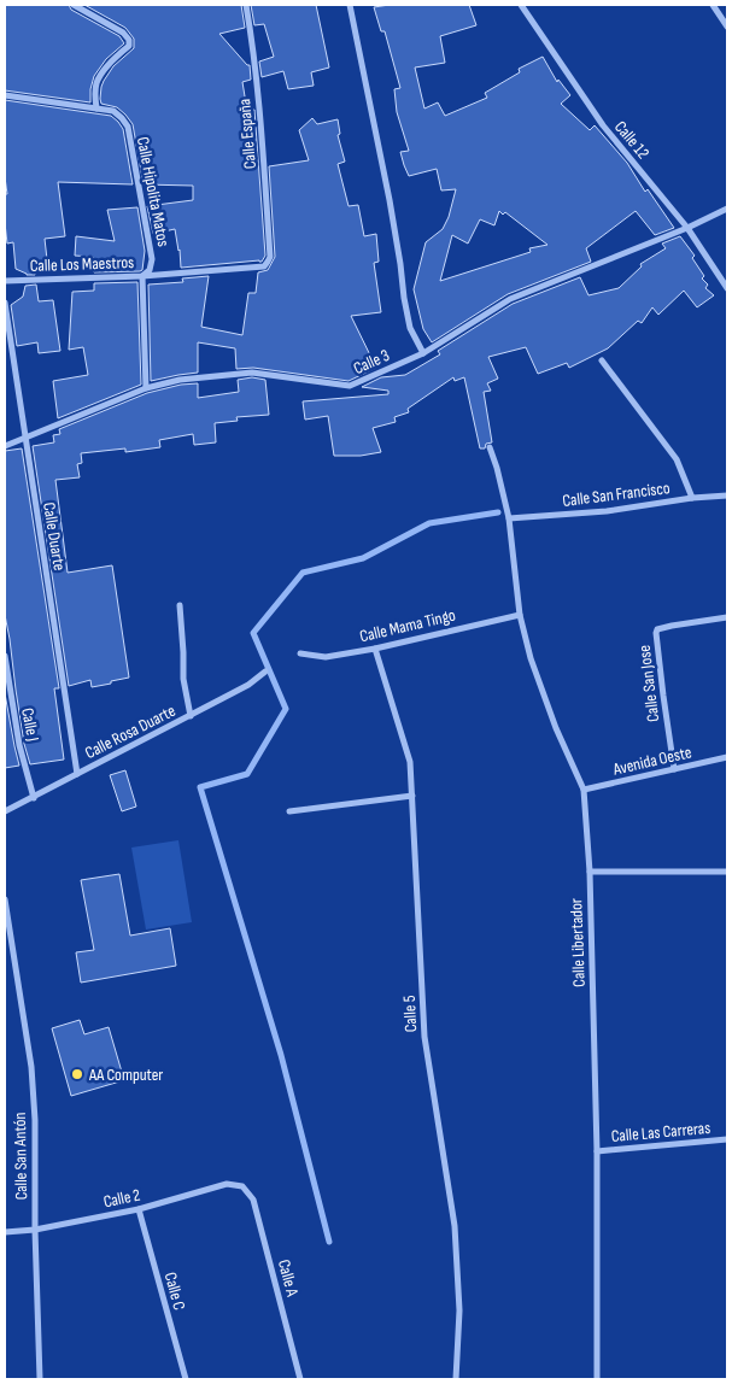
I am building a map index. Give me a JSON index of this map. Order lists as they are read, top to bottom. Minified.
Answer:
{"streets":{"street":["Calle España","Calle 12","Calle Hipolita Matos","Calle Los Maestros","Calle 3","Calle San Francisco","Calle Duarte","Calle Mama Tingo","Calle San Jose","Calle J","Calle Rosa Duarte","Avenida Oeste","Calle Libertador","Calle 5","Calle Las Carreras","Calle San Antón","Calle 2","Calle A","Calle C"]},"crossings":[["Calle España","Calle Los Maestros"],["Calle 12","Calle 3"],["Calle Hipolita Matos","Calle Los Maestros"],["Calle Hipolita Matos","Calle 3"],["Calle 3","Calle Duarte"],["Calle San Francisco","Calle Libertador"],["Calle Duarte","Calle Rosa Duarte"],["Calle Mama Tingo","Calle Libertador"],["Calle Mama Tingo","Calle 5"],["Calle San Jose","Avenida Oeste"],["Calle J","Calle Rosa Duarte"],["Avenida Oeste","Calle Libertador"],["Calle Libertador","Calle Las Carreras"],["Calle San Antón","Calle 2"],["Calle 2","Calle A"],["Calle 2","Calle C"]],"places":["AA Computer"]}
